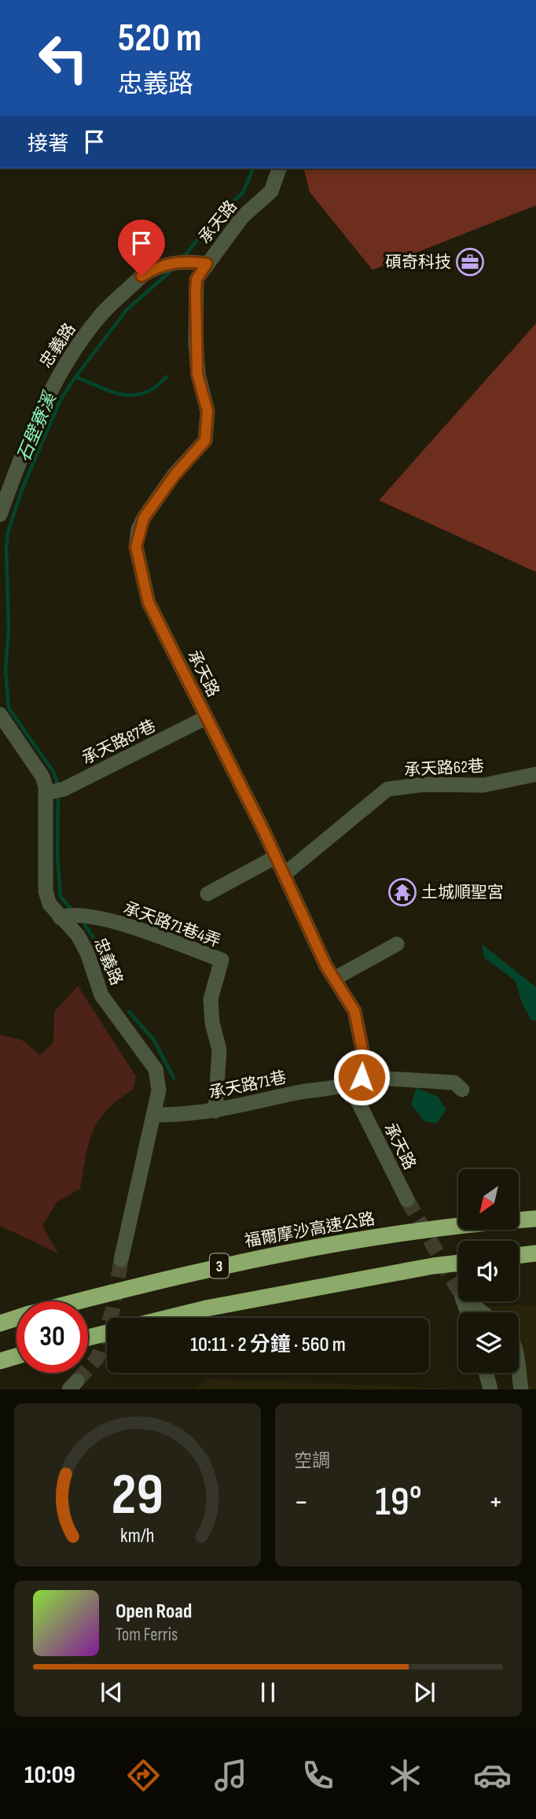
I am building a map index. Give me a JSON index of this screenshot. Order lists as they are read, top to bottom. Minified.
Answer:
{"streets":{"highway":["福爾摩沙高速公路","3"],"street":["承天路","忠義路","承天路87巷","承天路62巷","承天路71巷4弄","承天路71巷"]},"crossings":[["承天路","忠義路"],["承天路","承天路87巷"],["承天路","承天路62巷"],["承天路","承天路71巷"],["忠義路","承天路87巷"],["忠義路","承天路71巷4弄"],["忠義路","承天路71巷"],["承天路71巷4弄","承天路71巷"]],"water":["石壁寮溪"],"places":{"office":["碩奇科技"],"temple":["土城順聖宮"]},"north":"bottom left","page":{"turn":["520 m","忠義路"],"then":"接著","limit":"30","trip":"10:11 · 2 分鐘 · 560 m","tile":"空調","heat":["−","19°","+"],"song":["Open Road","Tom Ferris"],"tabs":"10:09","gauge":["29","km/h"]}}
